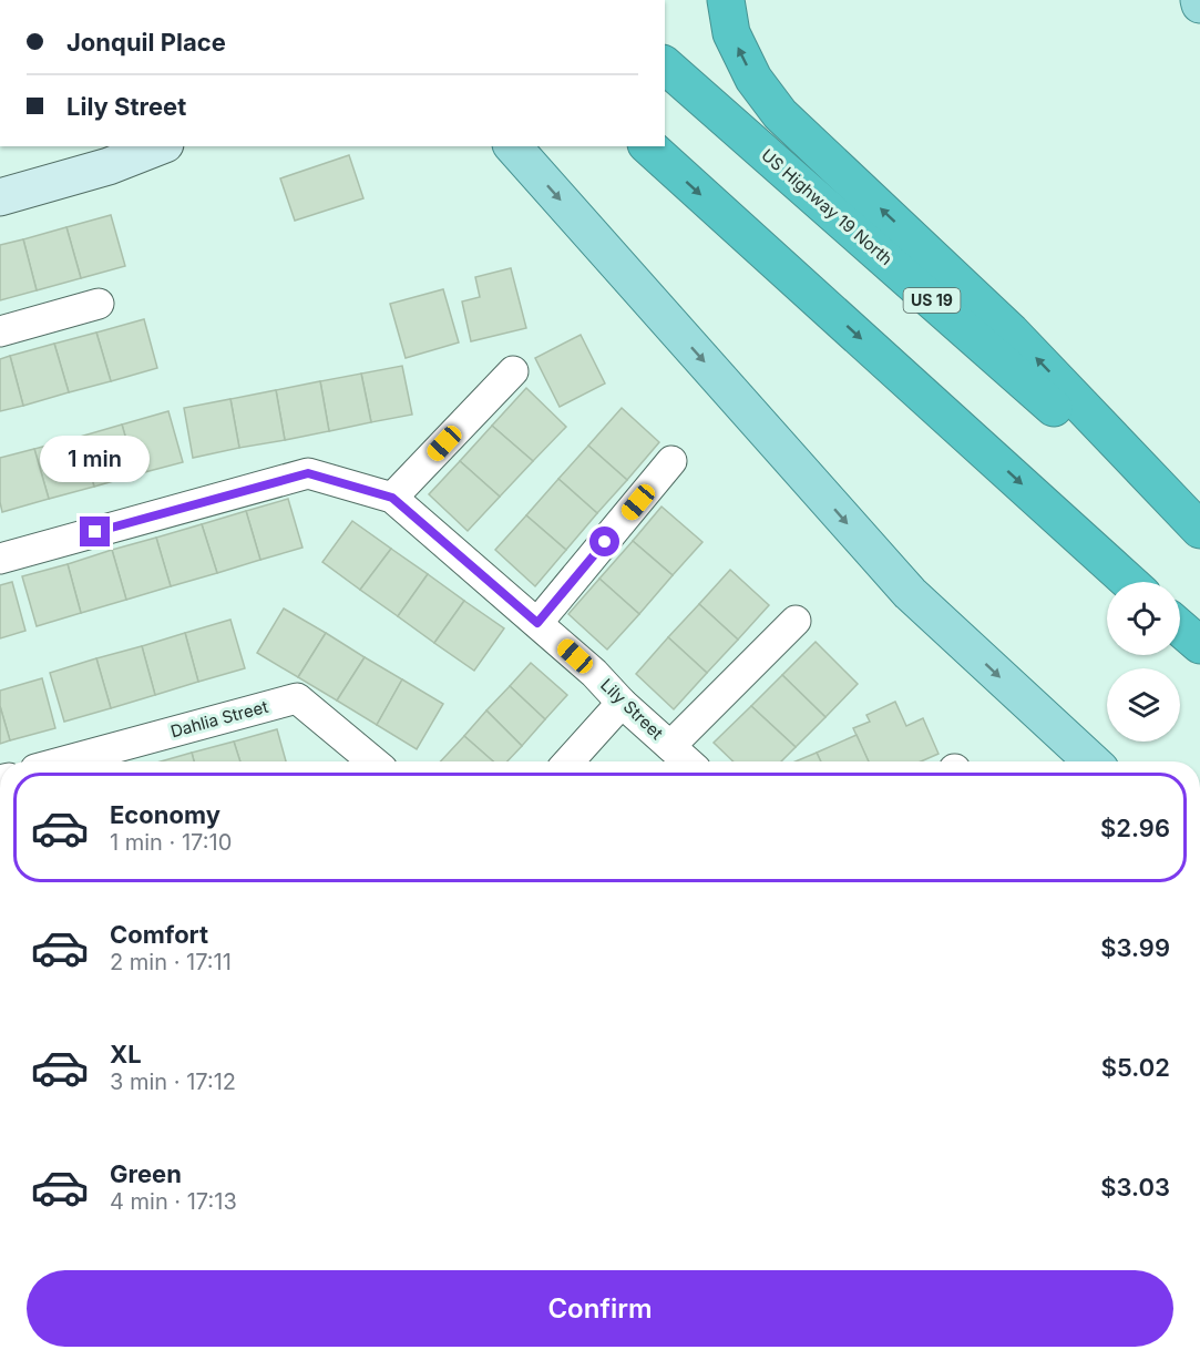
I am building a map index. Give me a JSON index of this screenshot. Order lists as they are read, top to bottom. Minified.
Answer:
{"streets":{"highway":["US Highway 19 North","US 19"],"street":["Lily Street","Dahlia Street"]},"page":{"banner":["Jonquil Place","Lily Street"],"bubble":"1 min","list":[{"name":"Economy","note":"1 min · 17:10","value":"$2.96"},{"name":"Comfort","note":"2 min · 17:11","value":"$3.99"},{"name":"XL","note":"3 min · 17:12","value":"$5.02"},{"name":"Green","note":"4 min · 17:13","value":"$3.03"}],"buttons":"Confirm"}}
